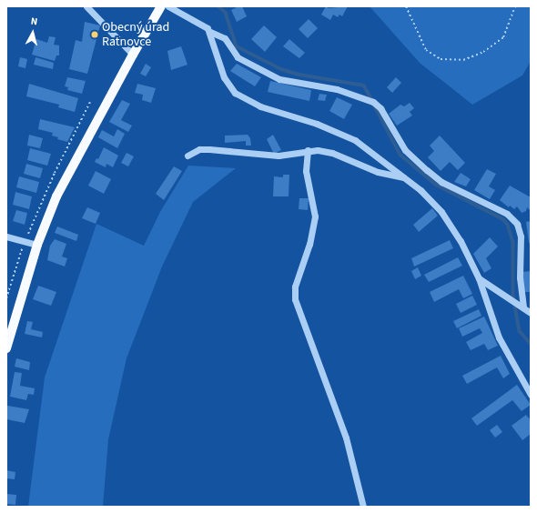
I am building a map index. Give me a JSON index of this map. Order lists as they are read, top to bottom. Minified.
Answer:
{"places":["Obecný úrad Ratnovce"],"north":"top"}
